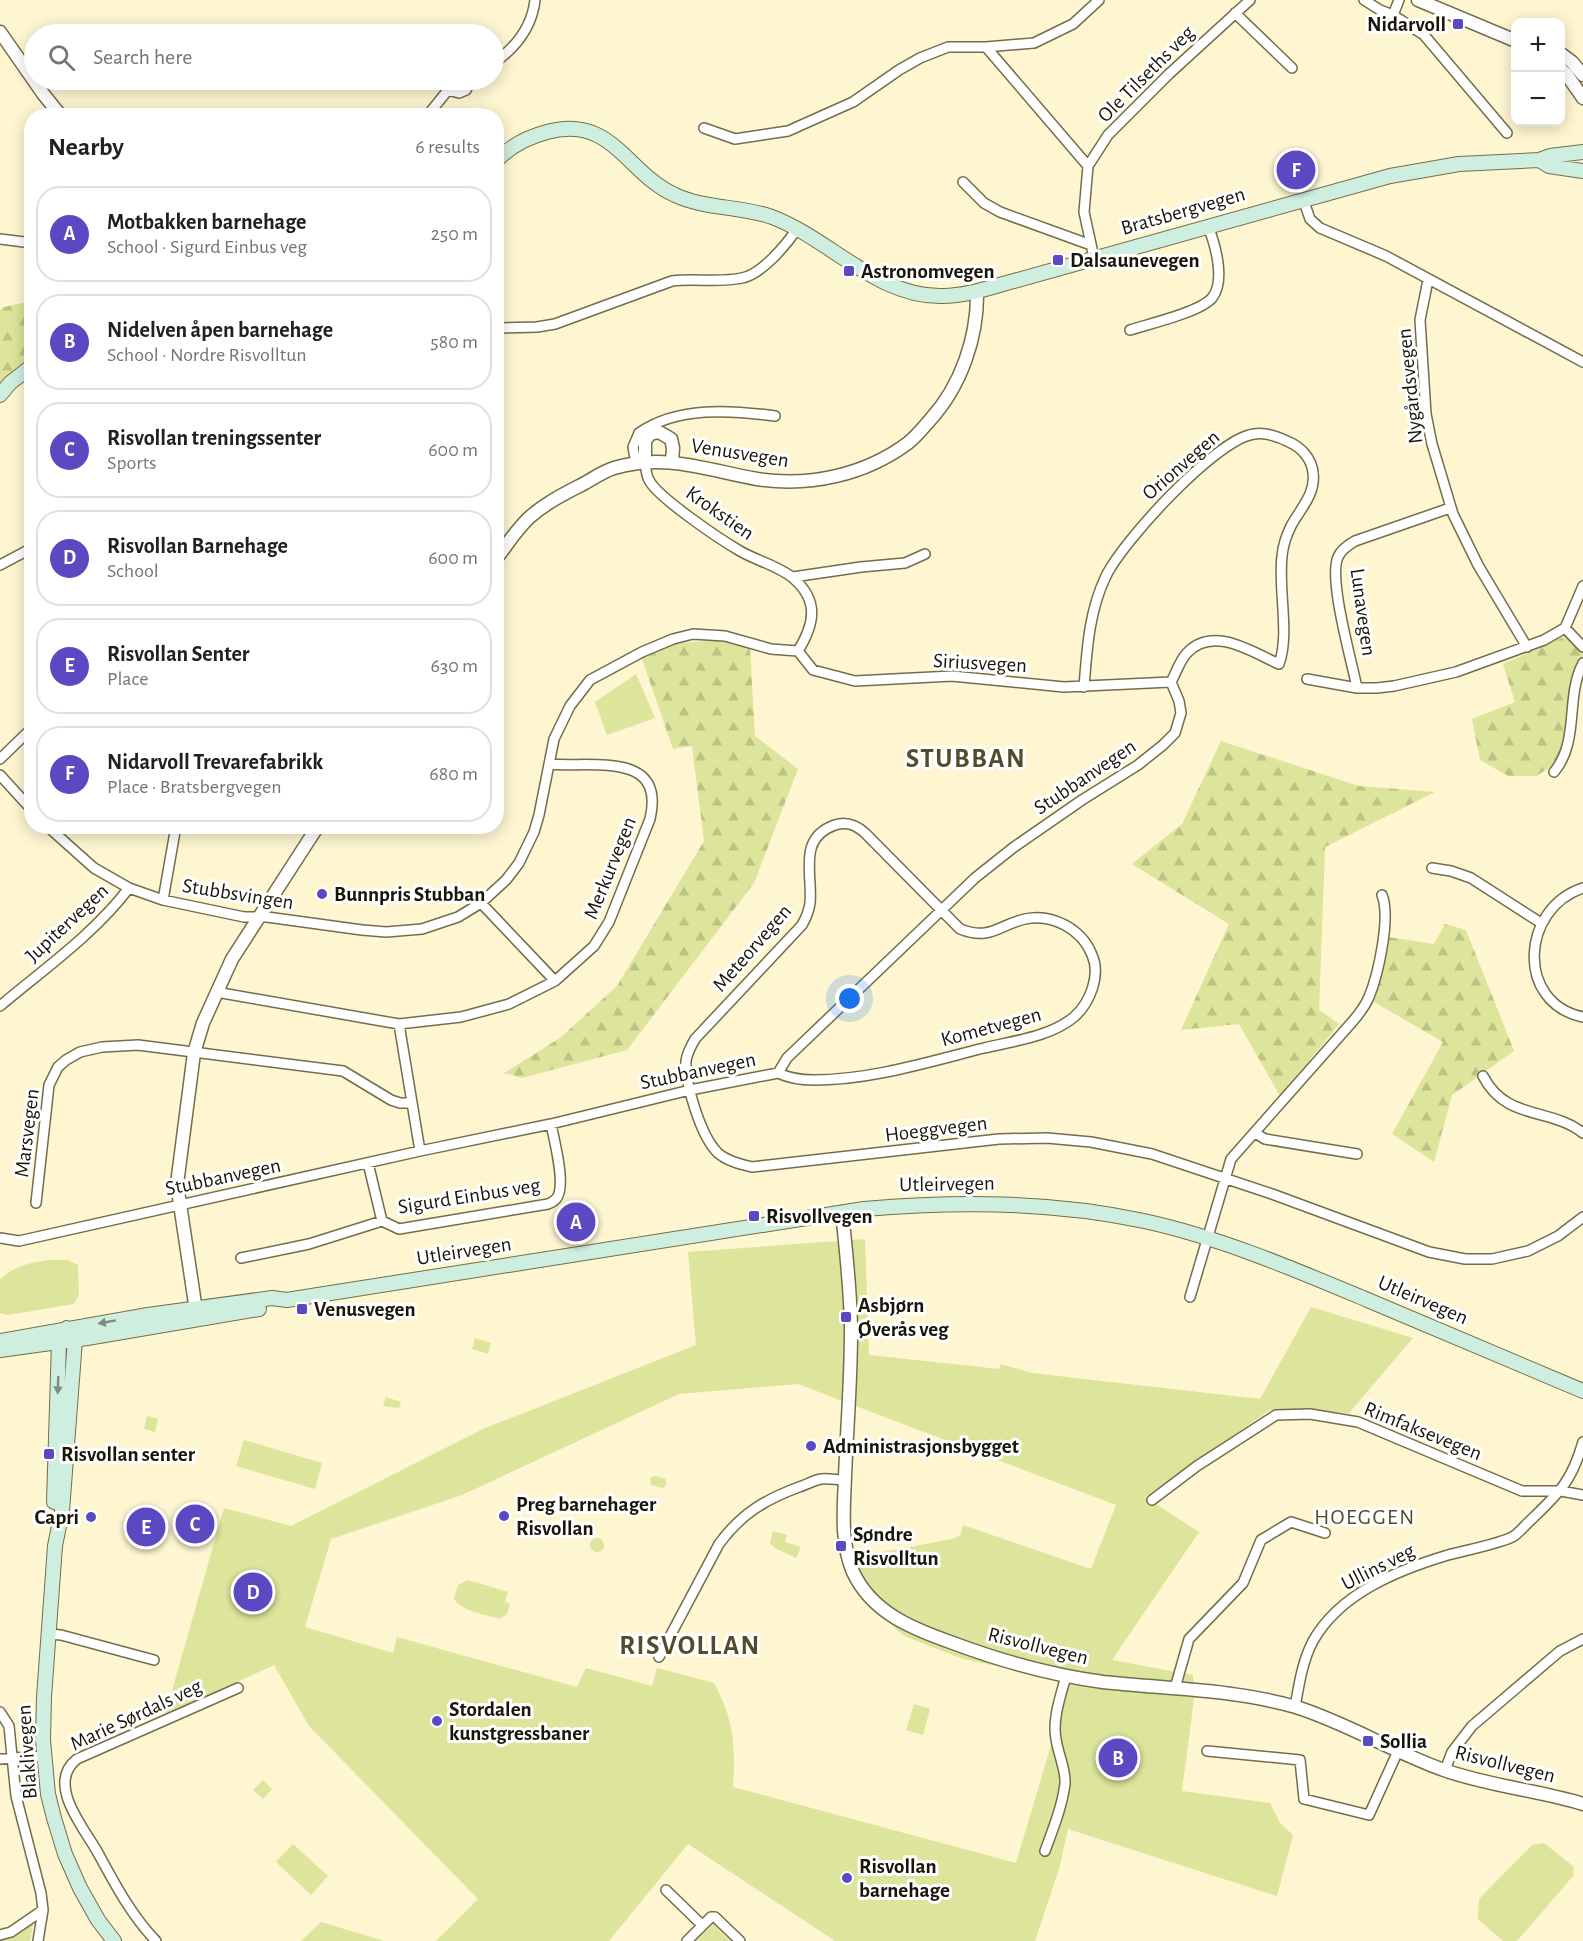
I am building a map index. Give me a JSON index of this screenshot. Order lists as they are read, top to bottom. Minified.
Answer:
{"streets":{"main road":["Bratsbergvegen","Utleirvegen","Blaklivegen"],"street":["Ole Tilseths veg","Nygårdsvegen","Venusvegen","Orionvegen","Krokstien","Lunavegen","Siriusvegen","Stubbanvegen","Merkurvegen","Stubbsvingen","Jupitervegen","Meteorvegen","Kometvegen","Hoeggvegen","Marsvegen","Sigurd Einbus veg","Rimfaksevegen","Ullins veg","Risvollvegen","Marie Sørdals veg"]},"crossings":[["Ole Tilseths veg","Bratsbergvegen"],["Bratsbergvegen","Venusvegen"],["Nygårdsvegen","Lunavegen"],["Venusvegen","Krokstien"],["Orionvegen","Siriusvegen"],["Orionvegen","Stubbanvegen"],["Krokstien","Siriusvegen"],["Krokstien","Stubbsvingen"],["Siriusvegen","Stubbanvegen"],["Siriusvegen","Stubbsvingen"],["Stubbanvegen","Meteorvegen"],["Stubbanvegen","Kometvegen"],["Stubbanvegen","Hoeggvegen"],["Stubbanvegen","Sigurd Einbus veg"],["Merkurvegen","Stubbsvingen"],["Stubbsvingen","Jupitervegen"],["Meteorvegen","Kometvegen"],["Meteorvegen","Hoeggvegen"],["Utleirvegen","Risvollvegen"],["Utleirvegen","Blaklivegen"],["Rimfaksevegen","Ullins veg"],["Ullins veg","Risvollvegen"]],"districts":["STUBBAN","HOEGGEN","RISVOLLAN"],"places":{"transit":["Nidarvoll","Dalsaunevegen","Astronomvegen","Risvollvegen","Venusvegen","Asbjørn Øverås veg","Risvollan senter","Søndre Risvolltun","Sollia"],"other":["Bunnpris Stubban","Administrasjonsbygget","Preg barnehager Risvollan","Capri","Stordalen kunstgressbaner","Risvollan barnehage"]},"page":{"map_buttons":["+","−"],"search":"Search here","heading":["Nearby","6 results"],"pins":["F","A","C","E","D","B"],"list":[{"mark":"A","name":"Motbakken barnehage","note":"School · Sigurd Einbus veg","value":"250 m"},{"mark":"B","name":"Nidelven åpen barnehage","note":"School · Nordre Risvolltun","value":"580 m"},{"mark":"C","name":"Risvollan treningssenter","note":"Sports","value":"600 m"},{"mark":"D","name":"Risvollan Barnehage","note":"School","value":"600 m"},{"mark":"E","name":"Risvollan Senter","note":"Place","value":"630 m"},{"mark":"F","name":"Nidarvoll Trevarefabrikk","note":"Place · Bratsbergvegen","value":"680 m"}]}}
